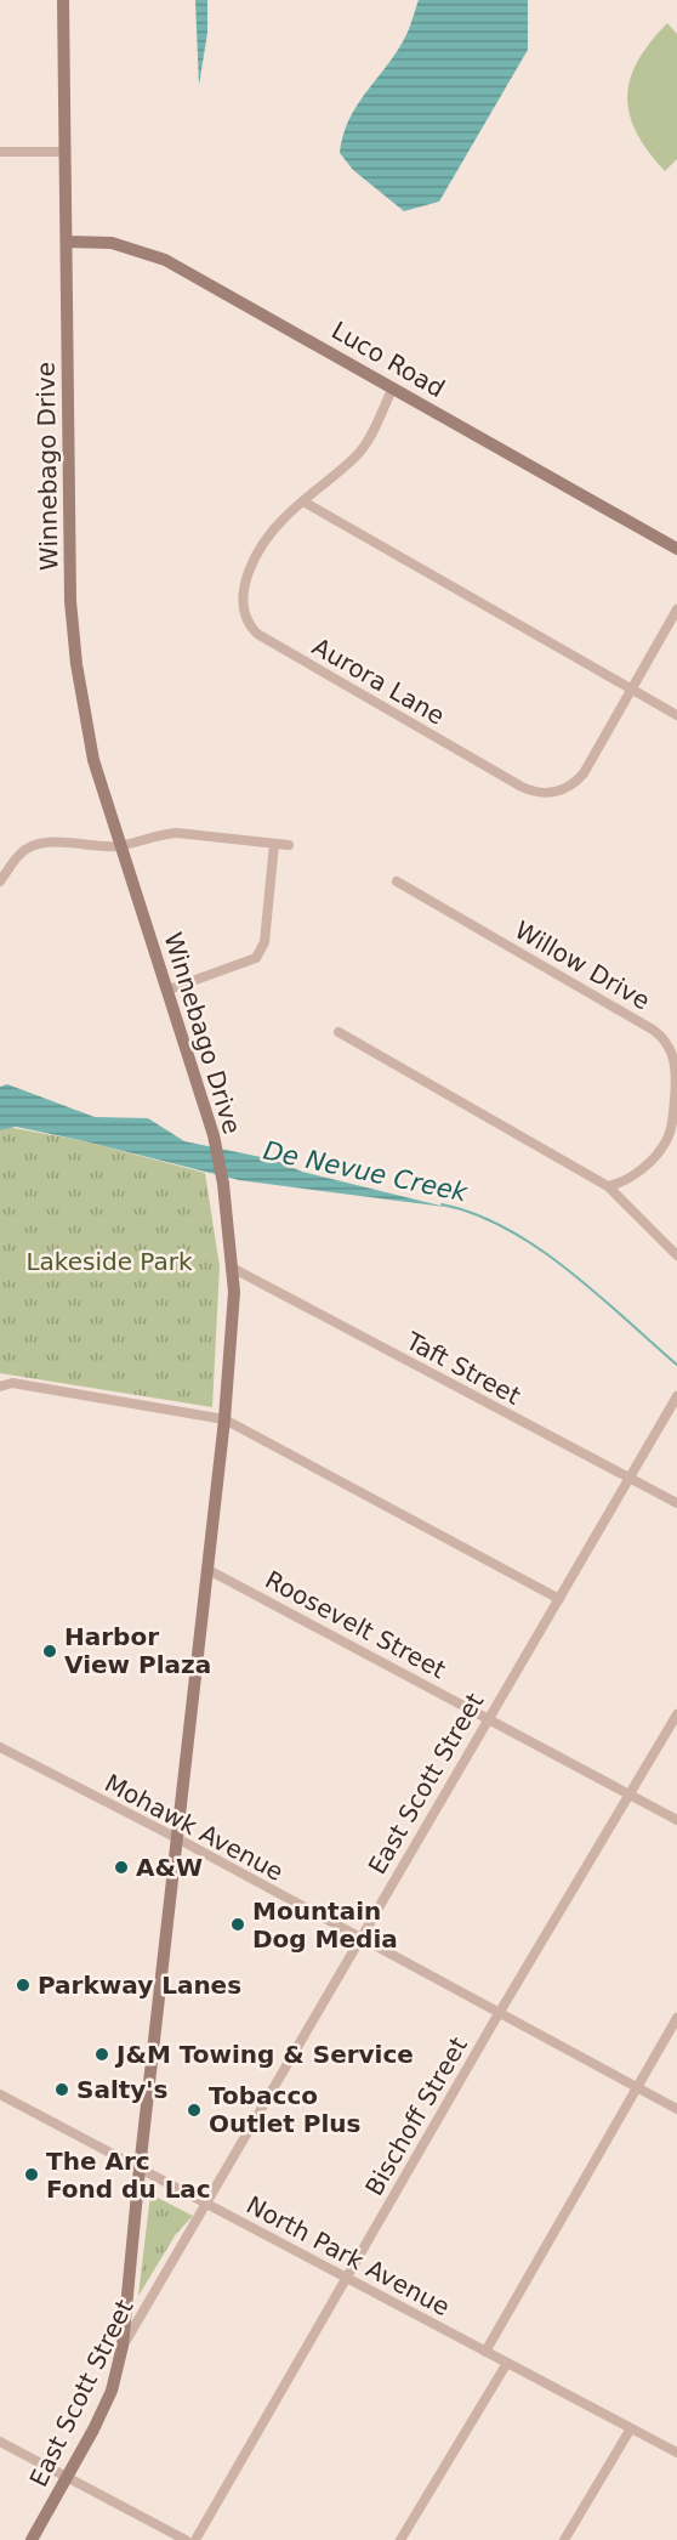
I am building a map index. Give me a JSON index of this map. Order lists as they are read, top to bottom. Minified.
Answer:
{"streets":{"main road":["Luco Road","Winnebago Drive","East Scott Street"],"street":["Aurora Lane","Willow Drive","Taft Street","Roosevelt Street","Mohawk Avenue","Bischoff Street","North Park Avenue"]},"crossings":[["Luco Road","Winnebago Drive"],["Luco Road","Aurora Lane"],["Winnebago Drive","Taft Street"],["Winnebago Drive","Roosevelt Street"],["Winnebago Drive","East Scott Street"],["Winnebago Drive","Mohawk Avenue"],["Winnebago Drive","North Park Avenue"],["Taft Street","East Scott Street"],["Roosevelt Street","East Scott Street"],["Roosevelt Street","Bischoff Street"],["East Scott Street","Mohawk Avenue"],["East Scott Street","North Park Avenue"],["Mohawk Avenue","Bischoff Street"],["Bischoff Street","North Park Avenue"]],"water":["De Nevue Creek"],"parks":["Lakeside Park"],"places":["Harbor View Plaza","A&W","Mountain Dog Media","Parkway Lanes","J&M Towing & Service","Salty's","Tobacco Outlet Plus","The Arc Fond du Lac"]}
